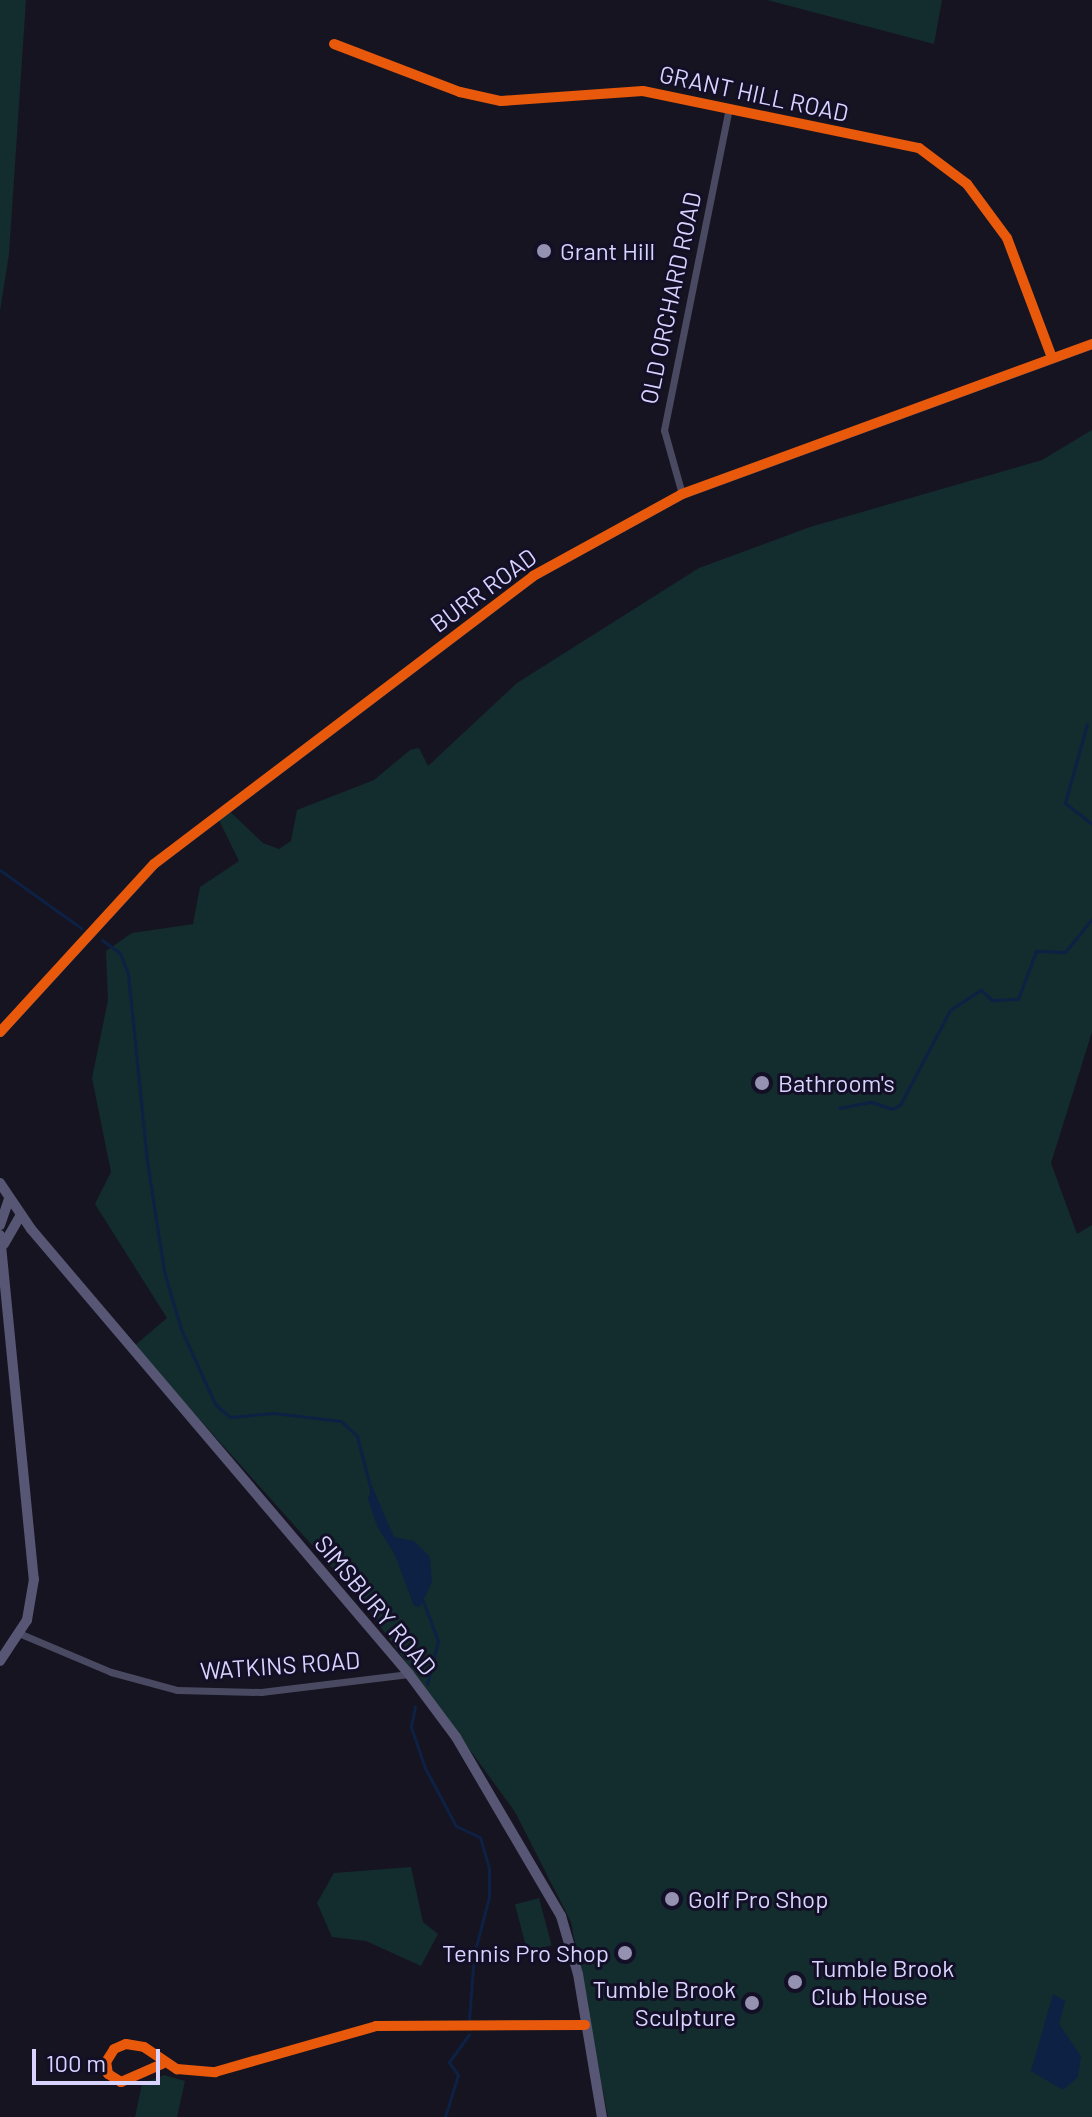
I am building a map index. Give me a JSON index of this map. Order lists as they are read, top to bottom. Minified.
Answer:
{"streets":{"main road":["SIMSBURY ROAD"],"street":["GRANT HILL ROAD","OLD ORCHARD ROAD","BURR ROAD","WATKINS ROAD"]},"crossings":[["GRANT HILL ROAD","OLD ORCHARD ROAD"],["GRANT HILL ROAD","BURR ROAD"],["OLD ORCHARD ROAD","BURR ROAD"],["SIMSBURY ROAD","WATKINS ROAD"]],"places":["Grant Hill","Bathroom's","Golf Pro Shop","Tennis Pro Shop","Tumble Brook Club House","Tumble Brook Sculpture"],"scale_bar":"100 m"}
